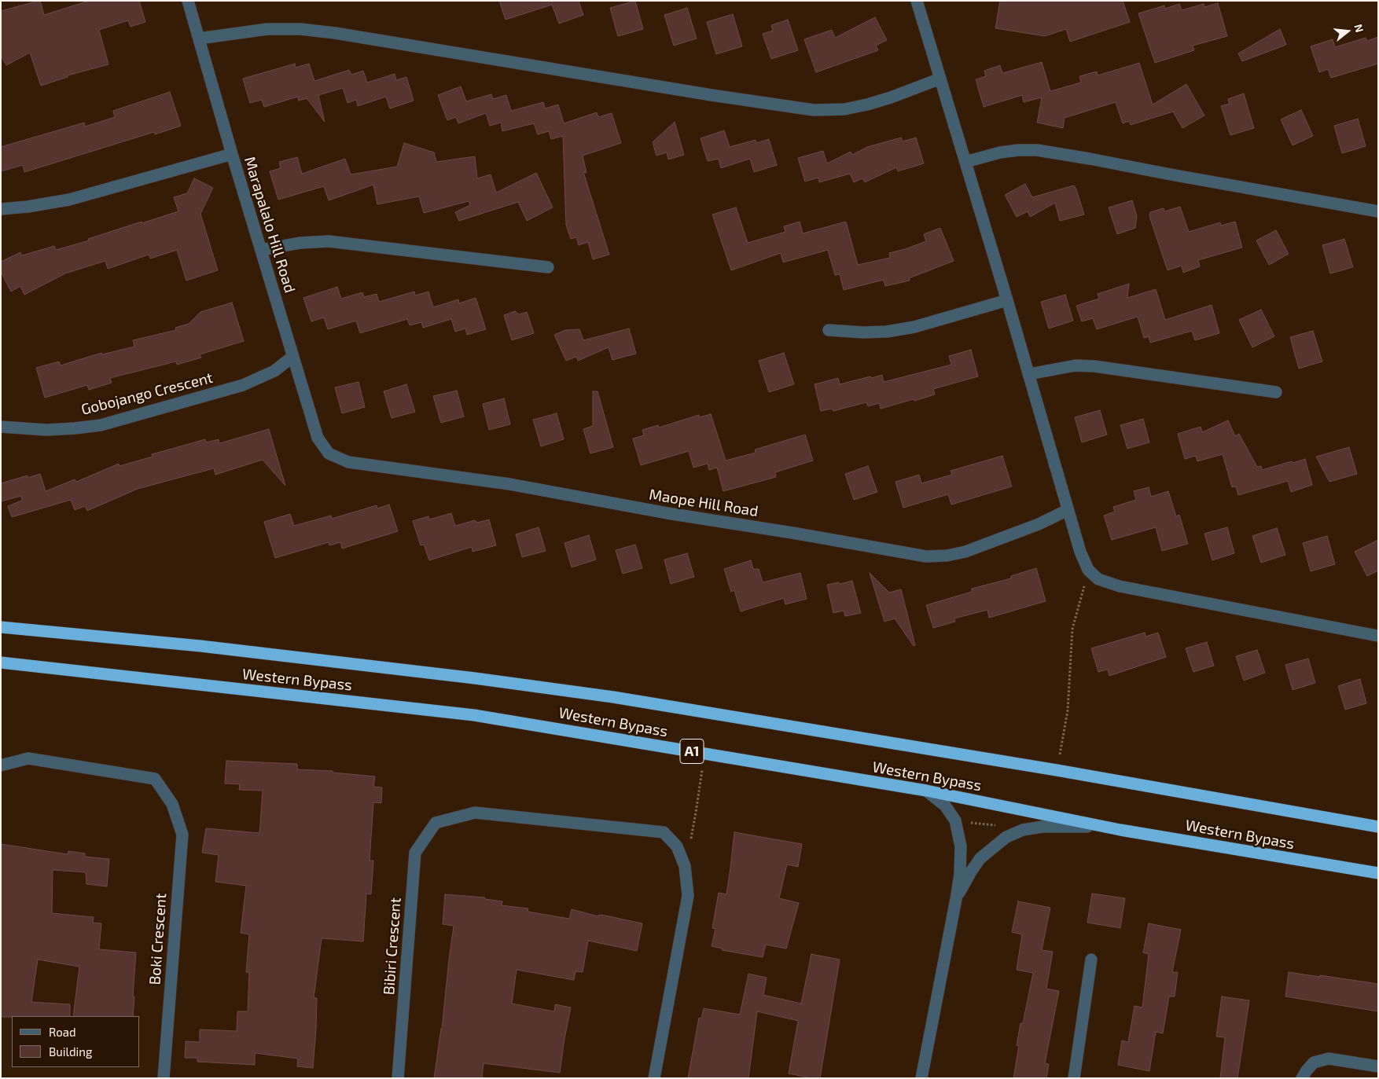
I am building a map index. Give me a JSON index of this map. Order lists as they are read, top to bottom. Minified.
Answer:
{"streets":{"highway":["Western Bypass","A1"],"street":["Marapalalo Hill Road","Gobojango Crescent","Maope Hill Road","Boki Crescent","Bibiri Crescent"]},"crossings":[["Marapalalo Hill Road","Gobojango Crescent"],["Marapalalo Hill Road","Maope Hill Road"]],"legend":["Road","Building"],"north":"right"}
